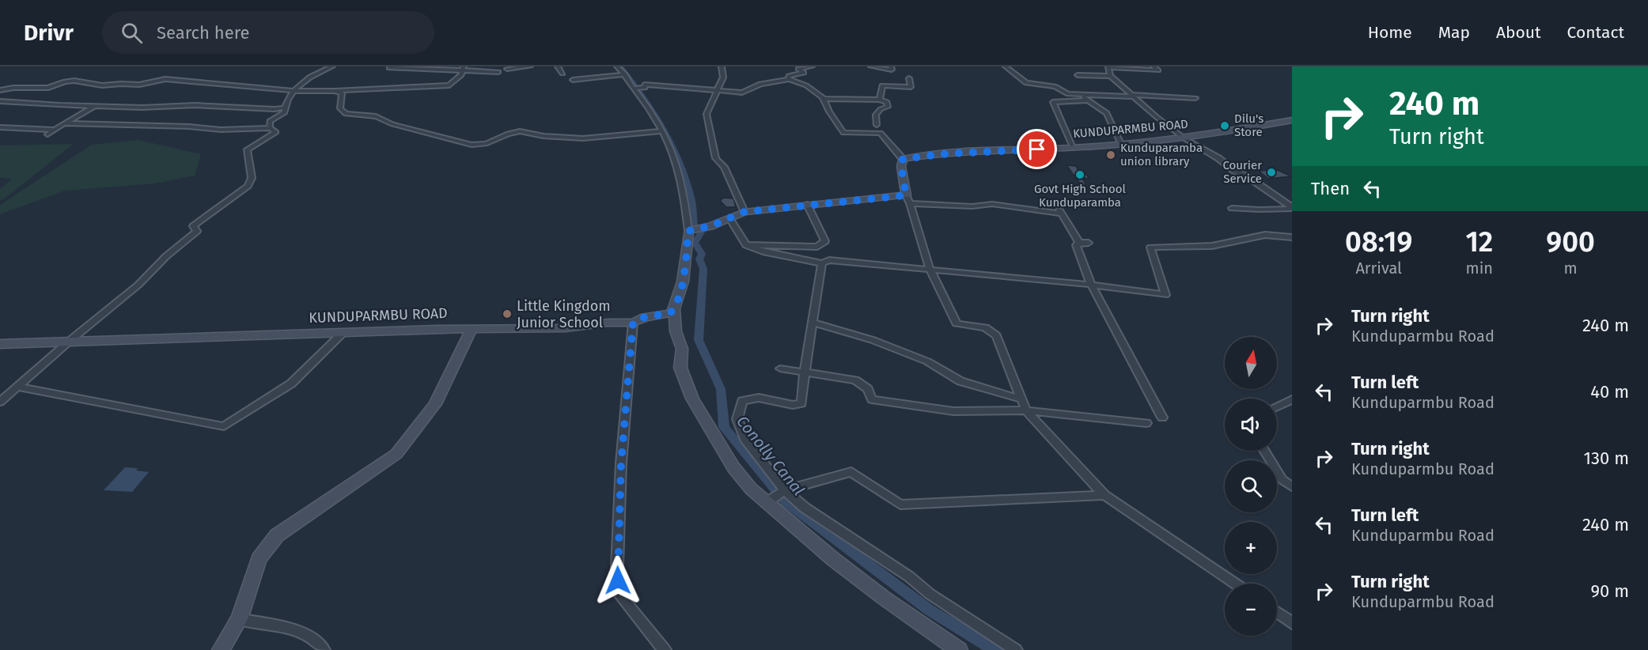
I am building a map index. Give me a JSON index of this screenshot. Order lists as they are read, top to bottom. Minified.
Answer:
{"streets":{"main road":["KUNDUPARMBU ROAD"]},"water":["Conolly Canal"],"places":["Dilu's Store","Kunduparamba union library","Courier Service","Govt High School Kunduparamba","Little Kingdom Junior School"],"north":"top","page":{"header":"Drivr","search":"Search here","nav":["Home","Map","About","Contact"],"turn":["240 m","Turn right"],"then":"Then","eta":["08:19","Arrival","12","min","900","m"],"list":[{"name":"Turn right","note":"Kunduparmbu Road","value":"240 m"},{"name":"Turn left","note":"Kunduparmbu Road","value":"40 m"},{"name":"Turn right","note":"Kunduparmbu Road","value":"130 m"},{"name":"Turn left","note":"Kunduparmbu Road","value":"240 m"},{"name":"Turn right","note":"Kunduparmbu Road","value":"90 m"}],"map_buttons":["+","−"]}}
